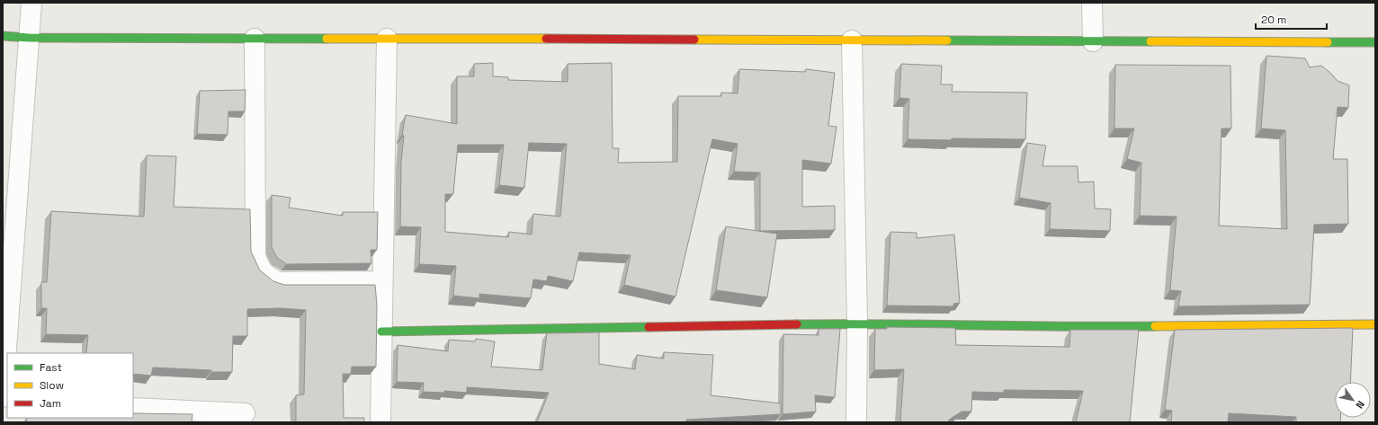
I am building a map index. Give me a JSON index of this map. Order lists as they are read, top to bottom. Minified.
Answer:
{"legend":["Fast","Slow","Jam"],"scale_bar":"20 m","north":"bottom right"}
